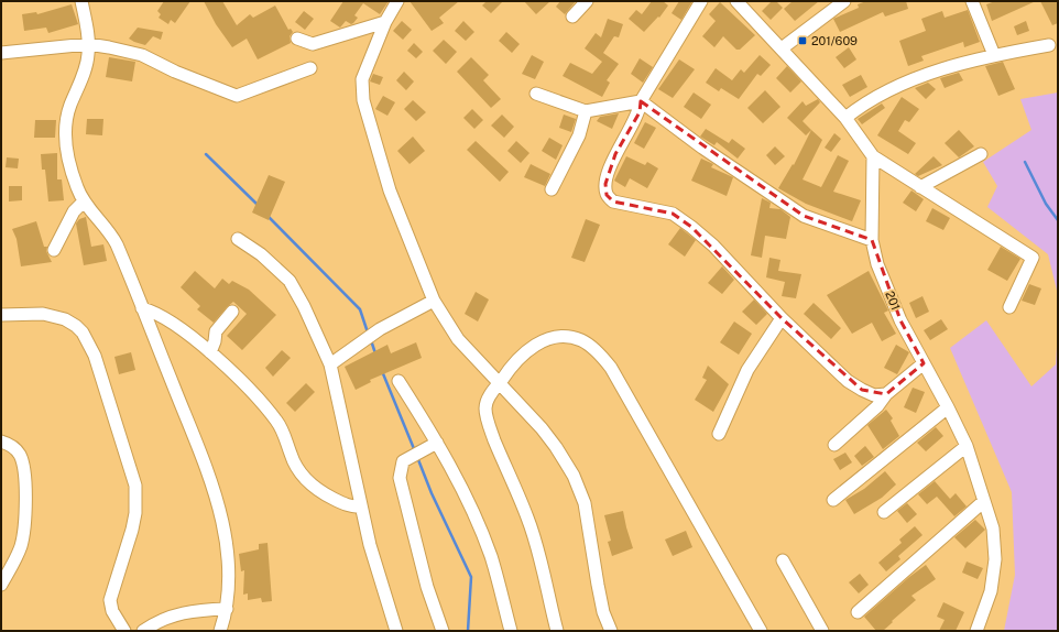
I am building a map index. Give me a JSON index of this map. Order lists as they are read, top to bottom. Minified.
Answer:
{"streets":{"street":["201"]},"places":{"transit":["201/609"]}}
